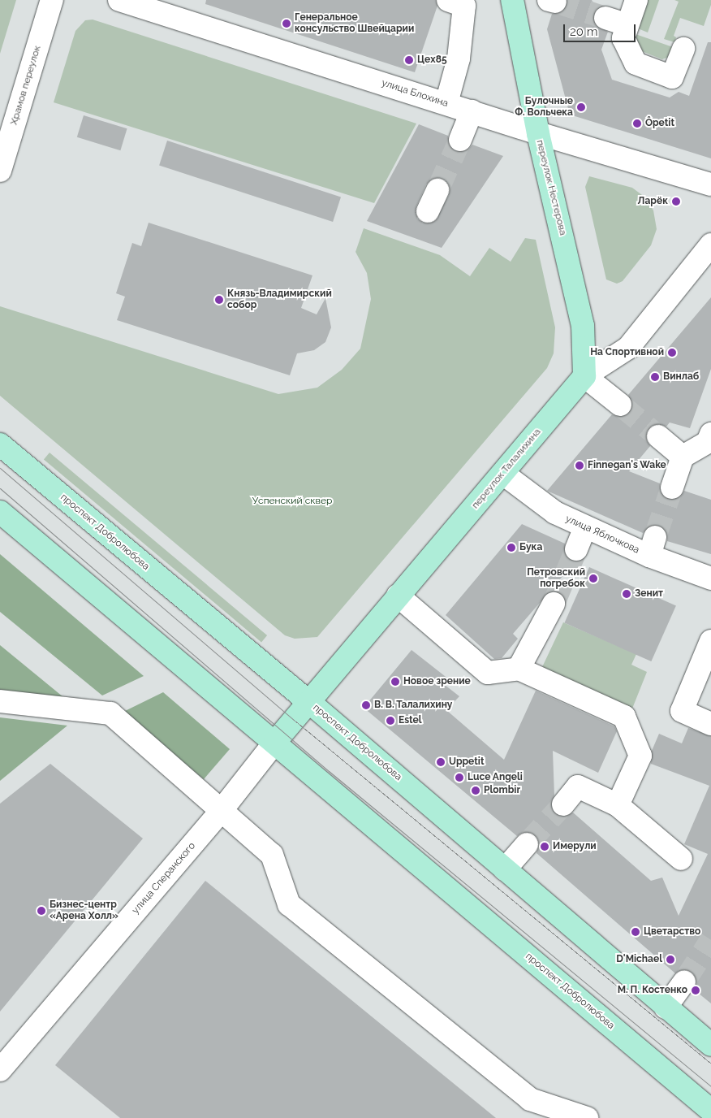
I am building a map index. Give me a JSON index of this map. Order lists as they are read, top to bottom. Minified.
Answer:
{"streets":{"main road":["переулок Нестерова","переулок Талалихина","проспект Добролюбова","улица Сперанского"],"street":["Храмов переулок","улица Блохина","улица Яблочкова"]},"crossings":[["улица Блохина","переулок Нестерова"],["переулок Нестерова","переулок Талалихина"],["переулок Талалихина","проспект Добролюбова"],["переулок Талалихина","улица Яблочкова"],["переулок Талалихина","улица Сперанского"],["проспект Добролюбова","улица Сперанского"]],"parks":["Успенский сквер"],"places":["Генеральное консульство Швейцарии","Цех85","Булочные Ф. Вольчека","Ôpetit","Ларёк","Князь-Владимирский собор","На Спортивной","Винлаб","Finnegan's Wake","Бука","Петровский погребок","Зенит","Новое зрение","В. В. Талалихину","Estel","Uppetit","Luce Angeli","Plombir","Имерули","Бизнес-центр «Арена Холл»","Цветарство","D'Michael","М. П. Костенко"],"scale_bar":"20 m"}
